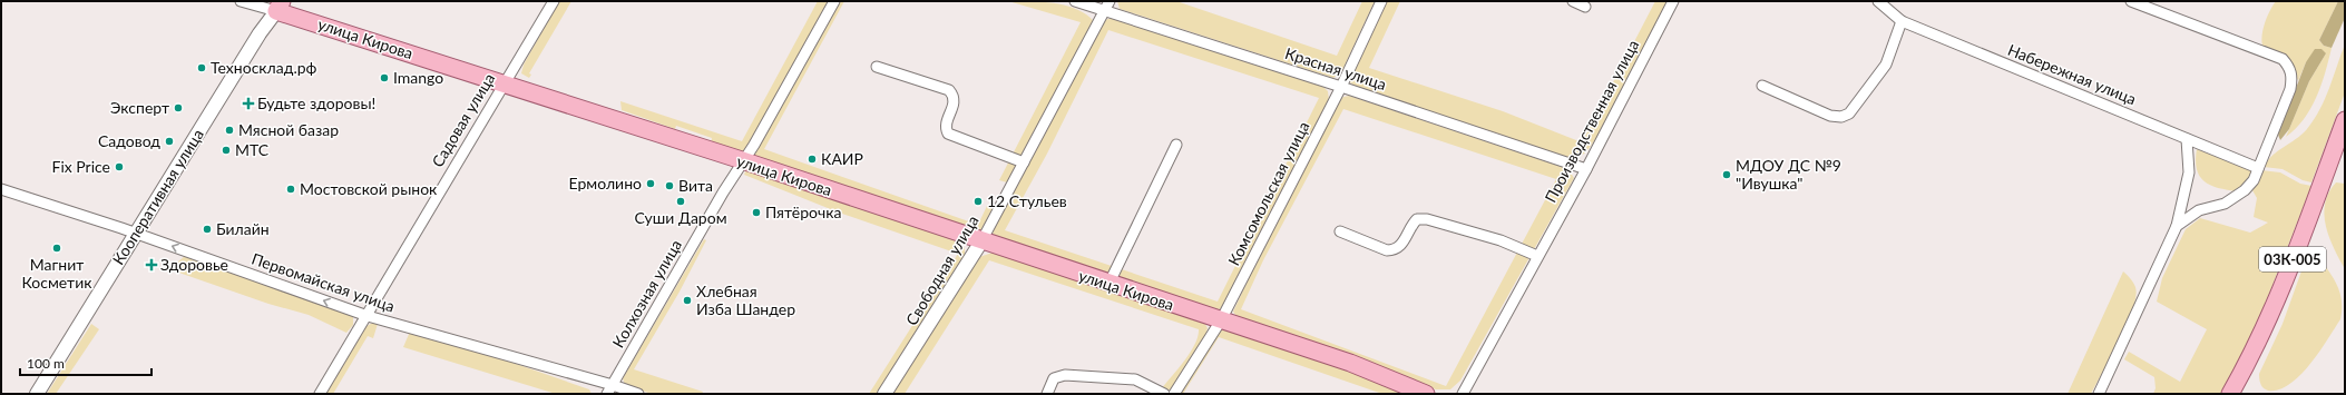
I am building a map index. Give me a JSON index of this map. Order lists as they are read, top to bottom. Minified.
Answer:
{"streets":{"main road":["улица Кирова","03К-005"],"street":["Красная улица","Набережная улица","Садовая улица","Производственная улица","Комсомольская улица","Кооперативная улица","Свободная улица","Первомайская улица","Колхозная улица"]},"crossings":[["улица Кирова","Садовая улица"],["улица Кирова","Комсомольская улица"],["улица Кирова","Кооперативная улица"],["улица Кирова","Свободная улица"],["улица Кирова","Колхозная улица"],["Красная улица","Производственная улица"],["Красная улица","Комсомольская улица"],["Красная улица","Свободная улица"],["Садовая улица","Первомайская улица"],["Кооперативная улица","Первомайская улица"],["Первомайская улица","Колхозная улица"]],"one_way":["Первомайская улица"],"places":{"other":["Техносклад.рф","Imango","Эксперт","Мясной базар","Садовод","МТС","КАИР","Fix Price","МДОУ ДС №9 \"Ивушка\"","Ермолино","Вита","Мостовской рынок","Суши Даром","12 Стульев","Пятёрочка","Билайн","Магнит Косметик","Хлебная Изба Шандер"],"health":["Будьте здоровы!","Здоровье"]},"scale_bar":"100 m"}
